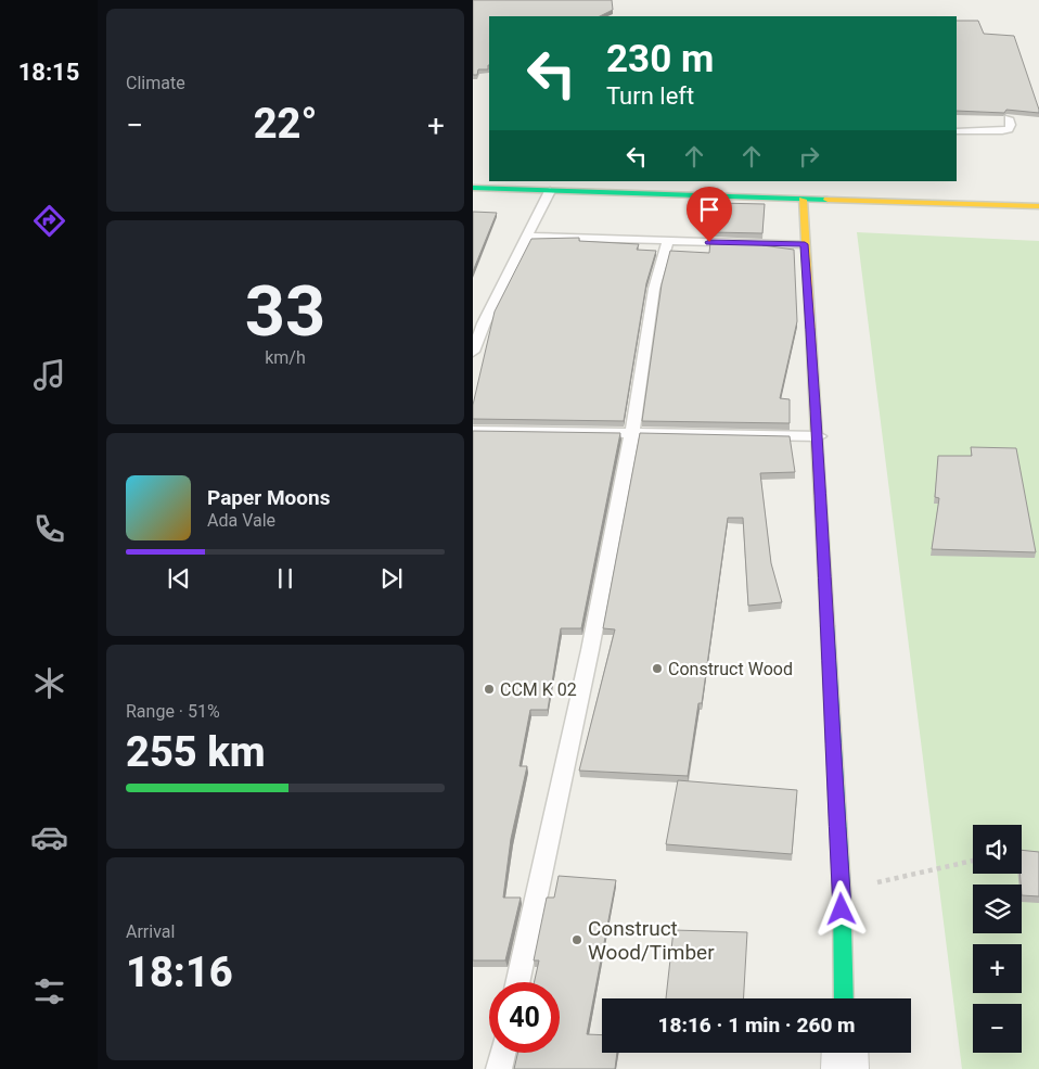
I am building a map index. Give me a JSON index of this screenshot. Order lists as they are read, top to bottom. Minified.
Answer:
{"places":["Construct Wood","CCM K 02","Construct Wood/Timber"],"page":{"tabs":"18:15","tile":["Climate",["33","km/h"],["Range · 51%","255 km"],["Arrival","18:16"]],"turn":["230 m","Turn left"],"heat":["−","22°","+"],"song":["Paper Moons","Ada Vale"],"map_buttons":["+","−"],"limit":"40","trip":"18:16 · 1 min · 260 m"}}
